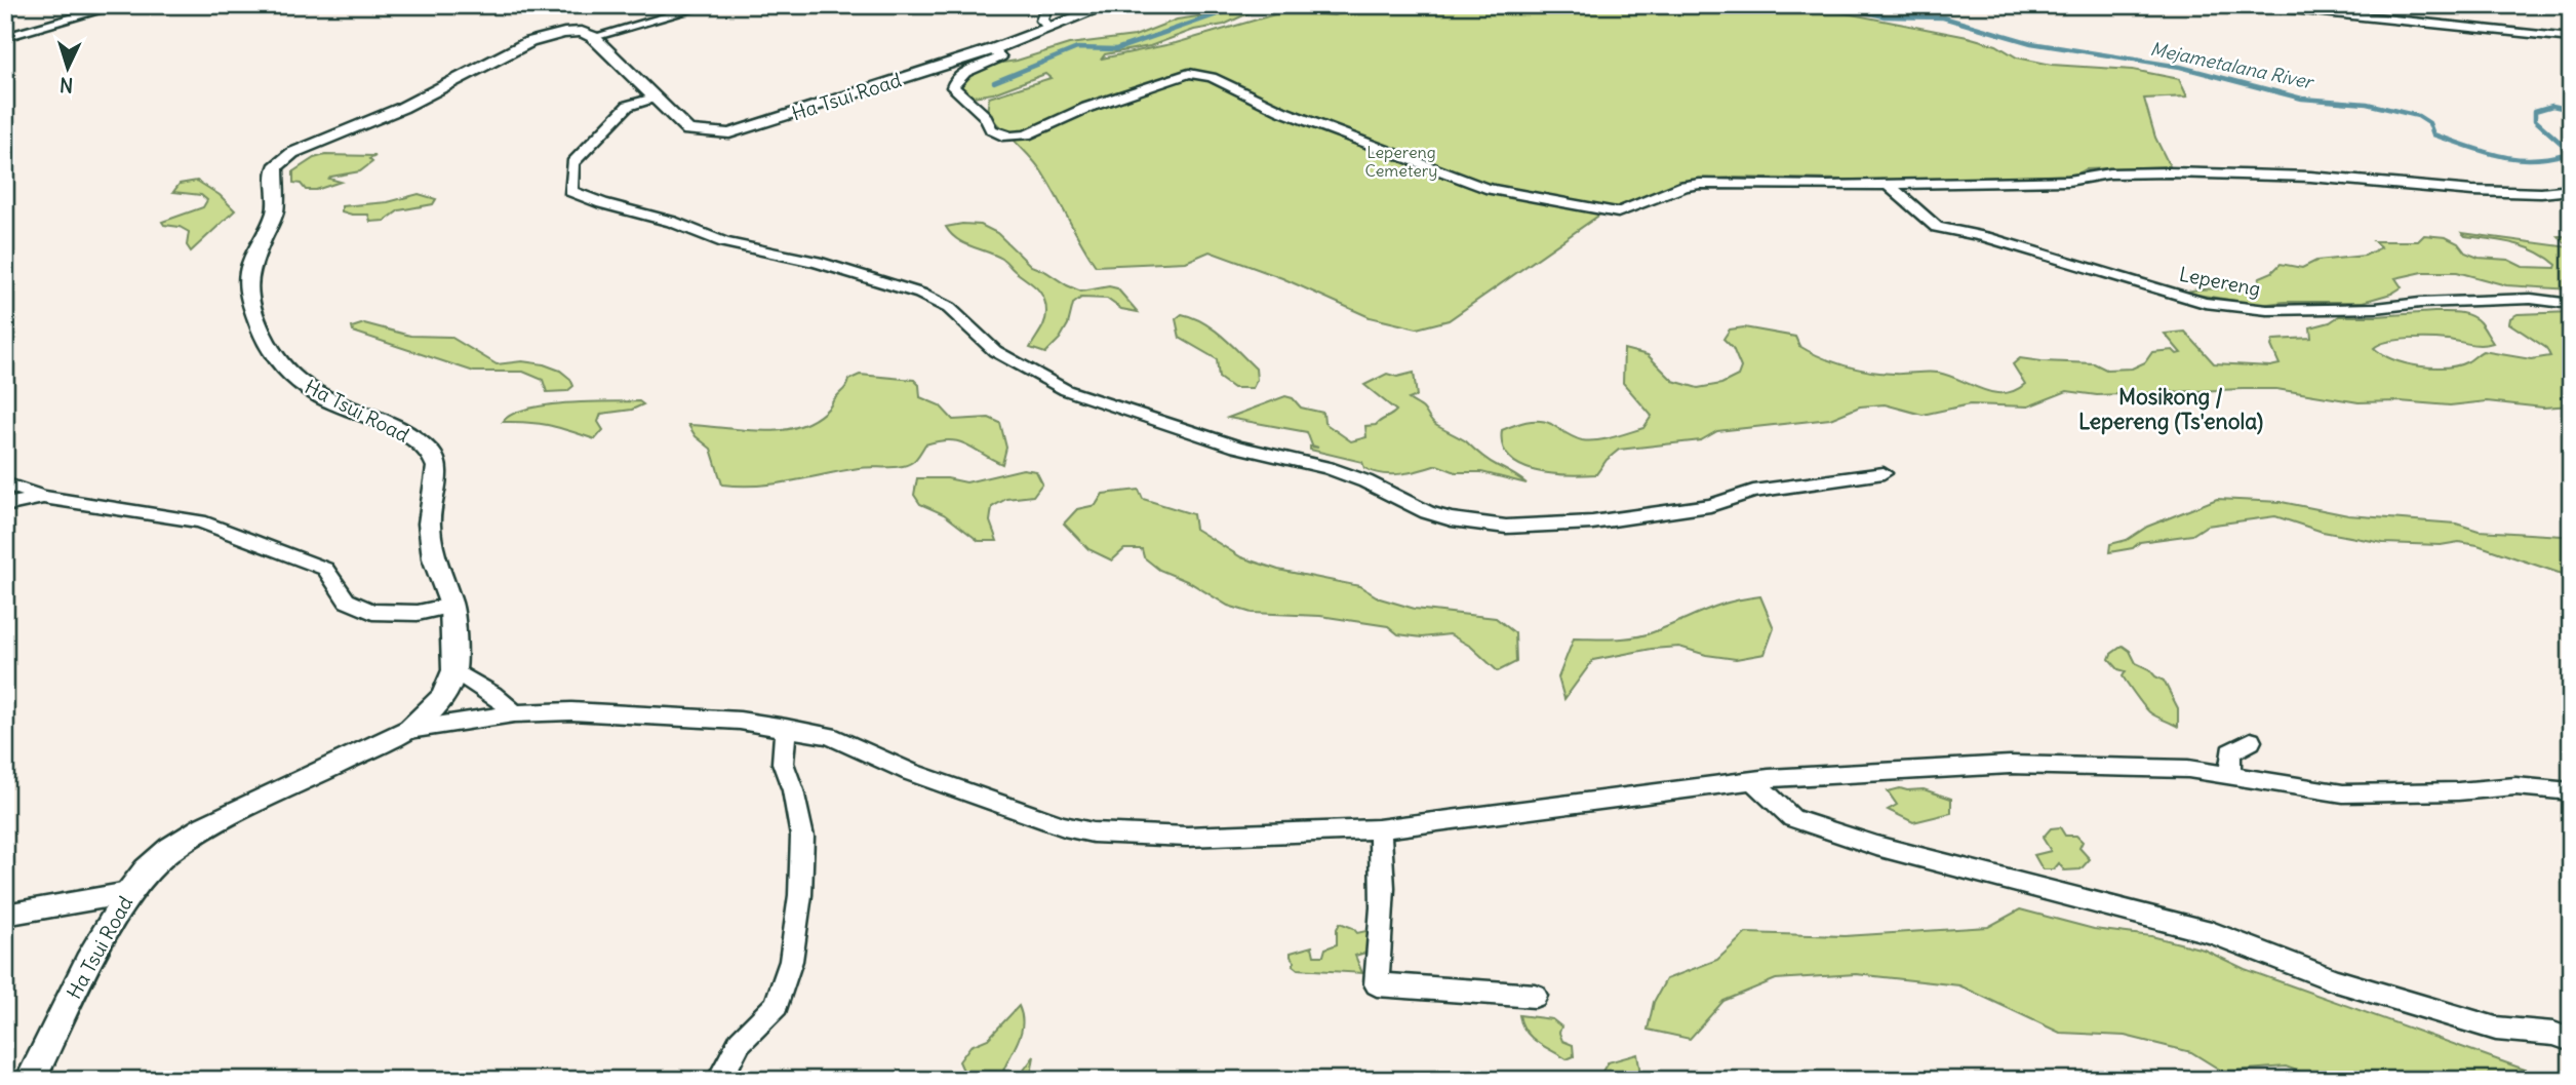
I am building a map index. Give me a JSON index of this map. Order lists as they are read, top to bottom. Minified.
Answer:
{"streets":{"street":["Ha Tsui Road","Lepereng"]},"districts":["Mosikong / Lepereng (Ts'enola)"],"water":["Mejametalana River"],"parks":["Lepereng Cemetery"],"north":"bottom"}
